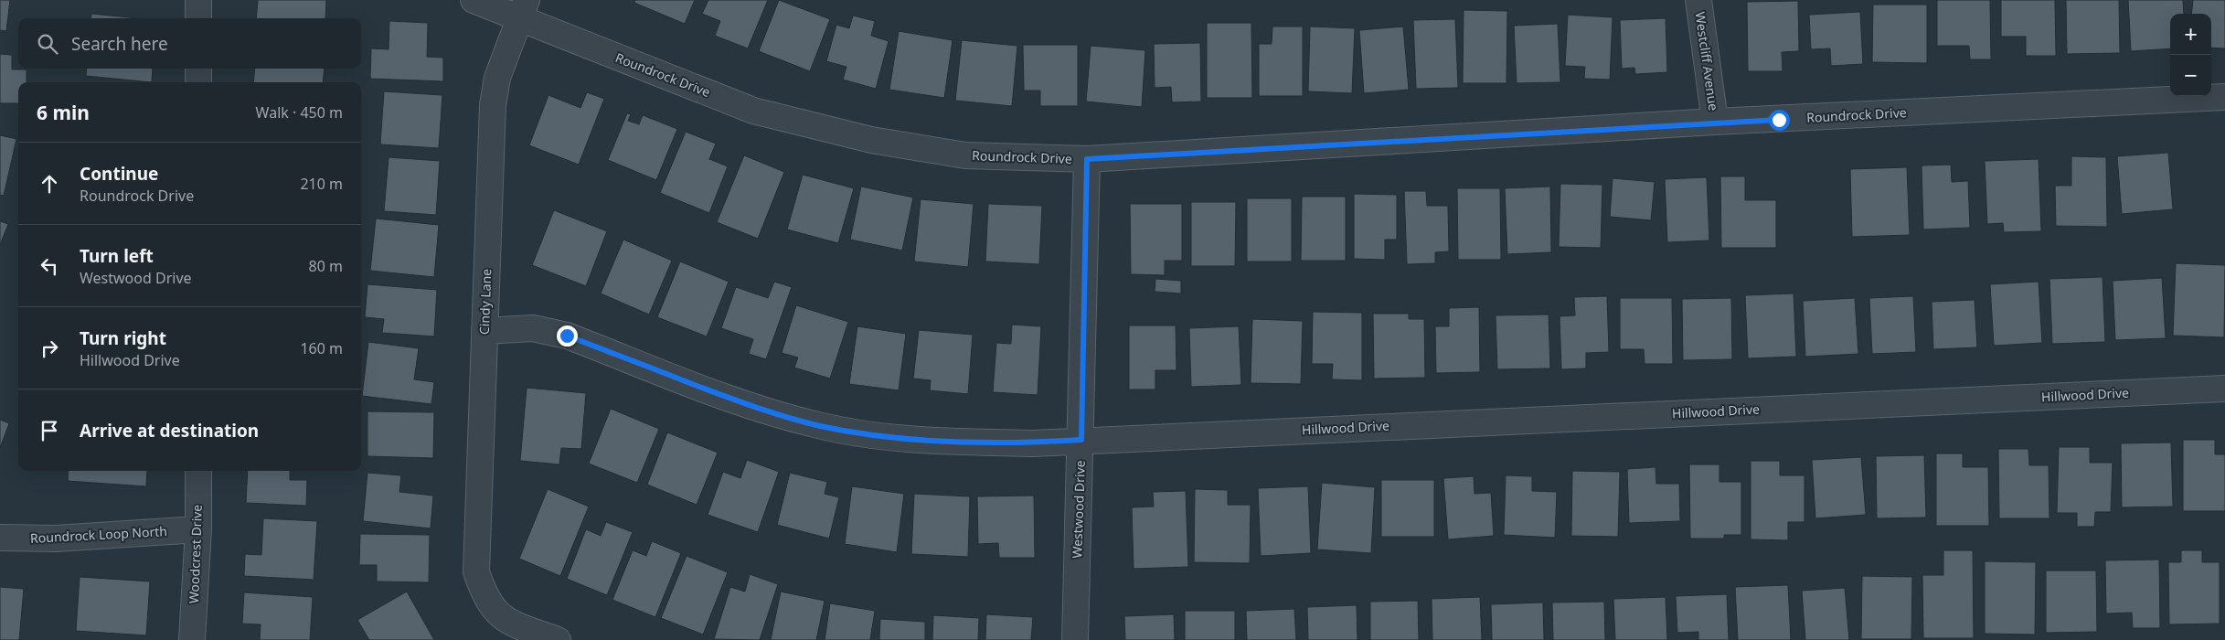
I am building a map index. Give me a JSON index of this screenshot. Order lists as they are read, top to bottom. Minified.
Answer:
{"streets":{"street":["Westcliff Avenue","Roundrock Drive","Cindy Lane","Hillwood Drive","Westwood Drive","Roundrock Loop North","Woodcrest Drive"]},"crossings":[["Westcliff Avenue","Roundrock Drive"],["Roundrock Drive","Cindy Lane"],["Roundrock Drive","Westwood Drive"],["Cindy Lane","Hillwood Drive"],["Hillwood Drive","Westwood Drive"],["Roundrock Loop North","Woodcrest Drive"]],"page":{"map_buttons":["+","−"],"search":"Search here","heading":["6 min","Walk · 450 m"],"list":[["Continue","Roundrock Drive","210 m"],["Turn left","Westwood Drive","80 m"],["Turn right","Hillwood Drive","160 m"],"Arrive at destination"]}}
